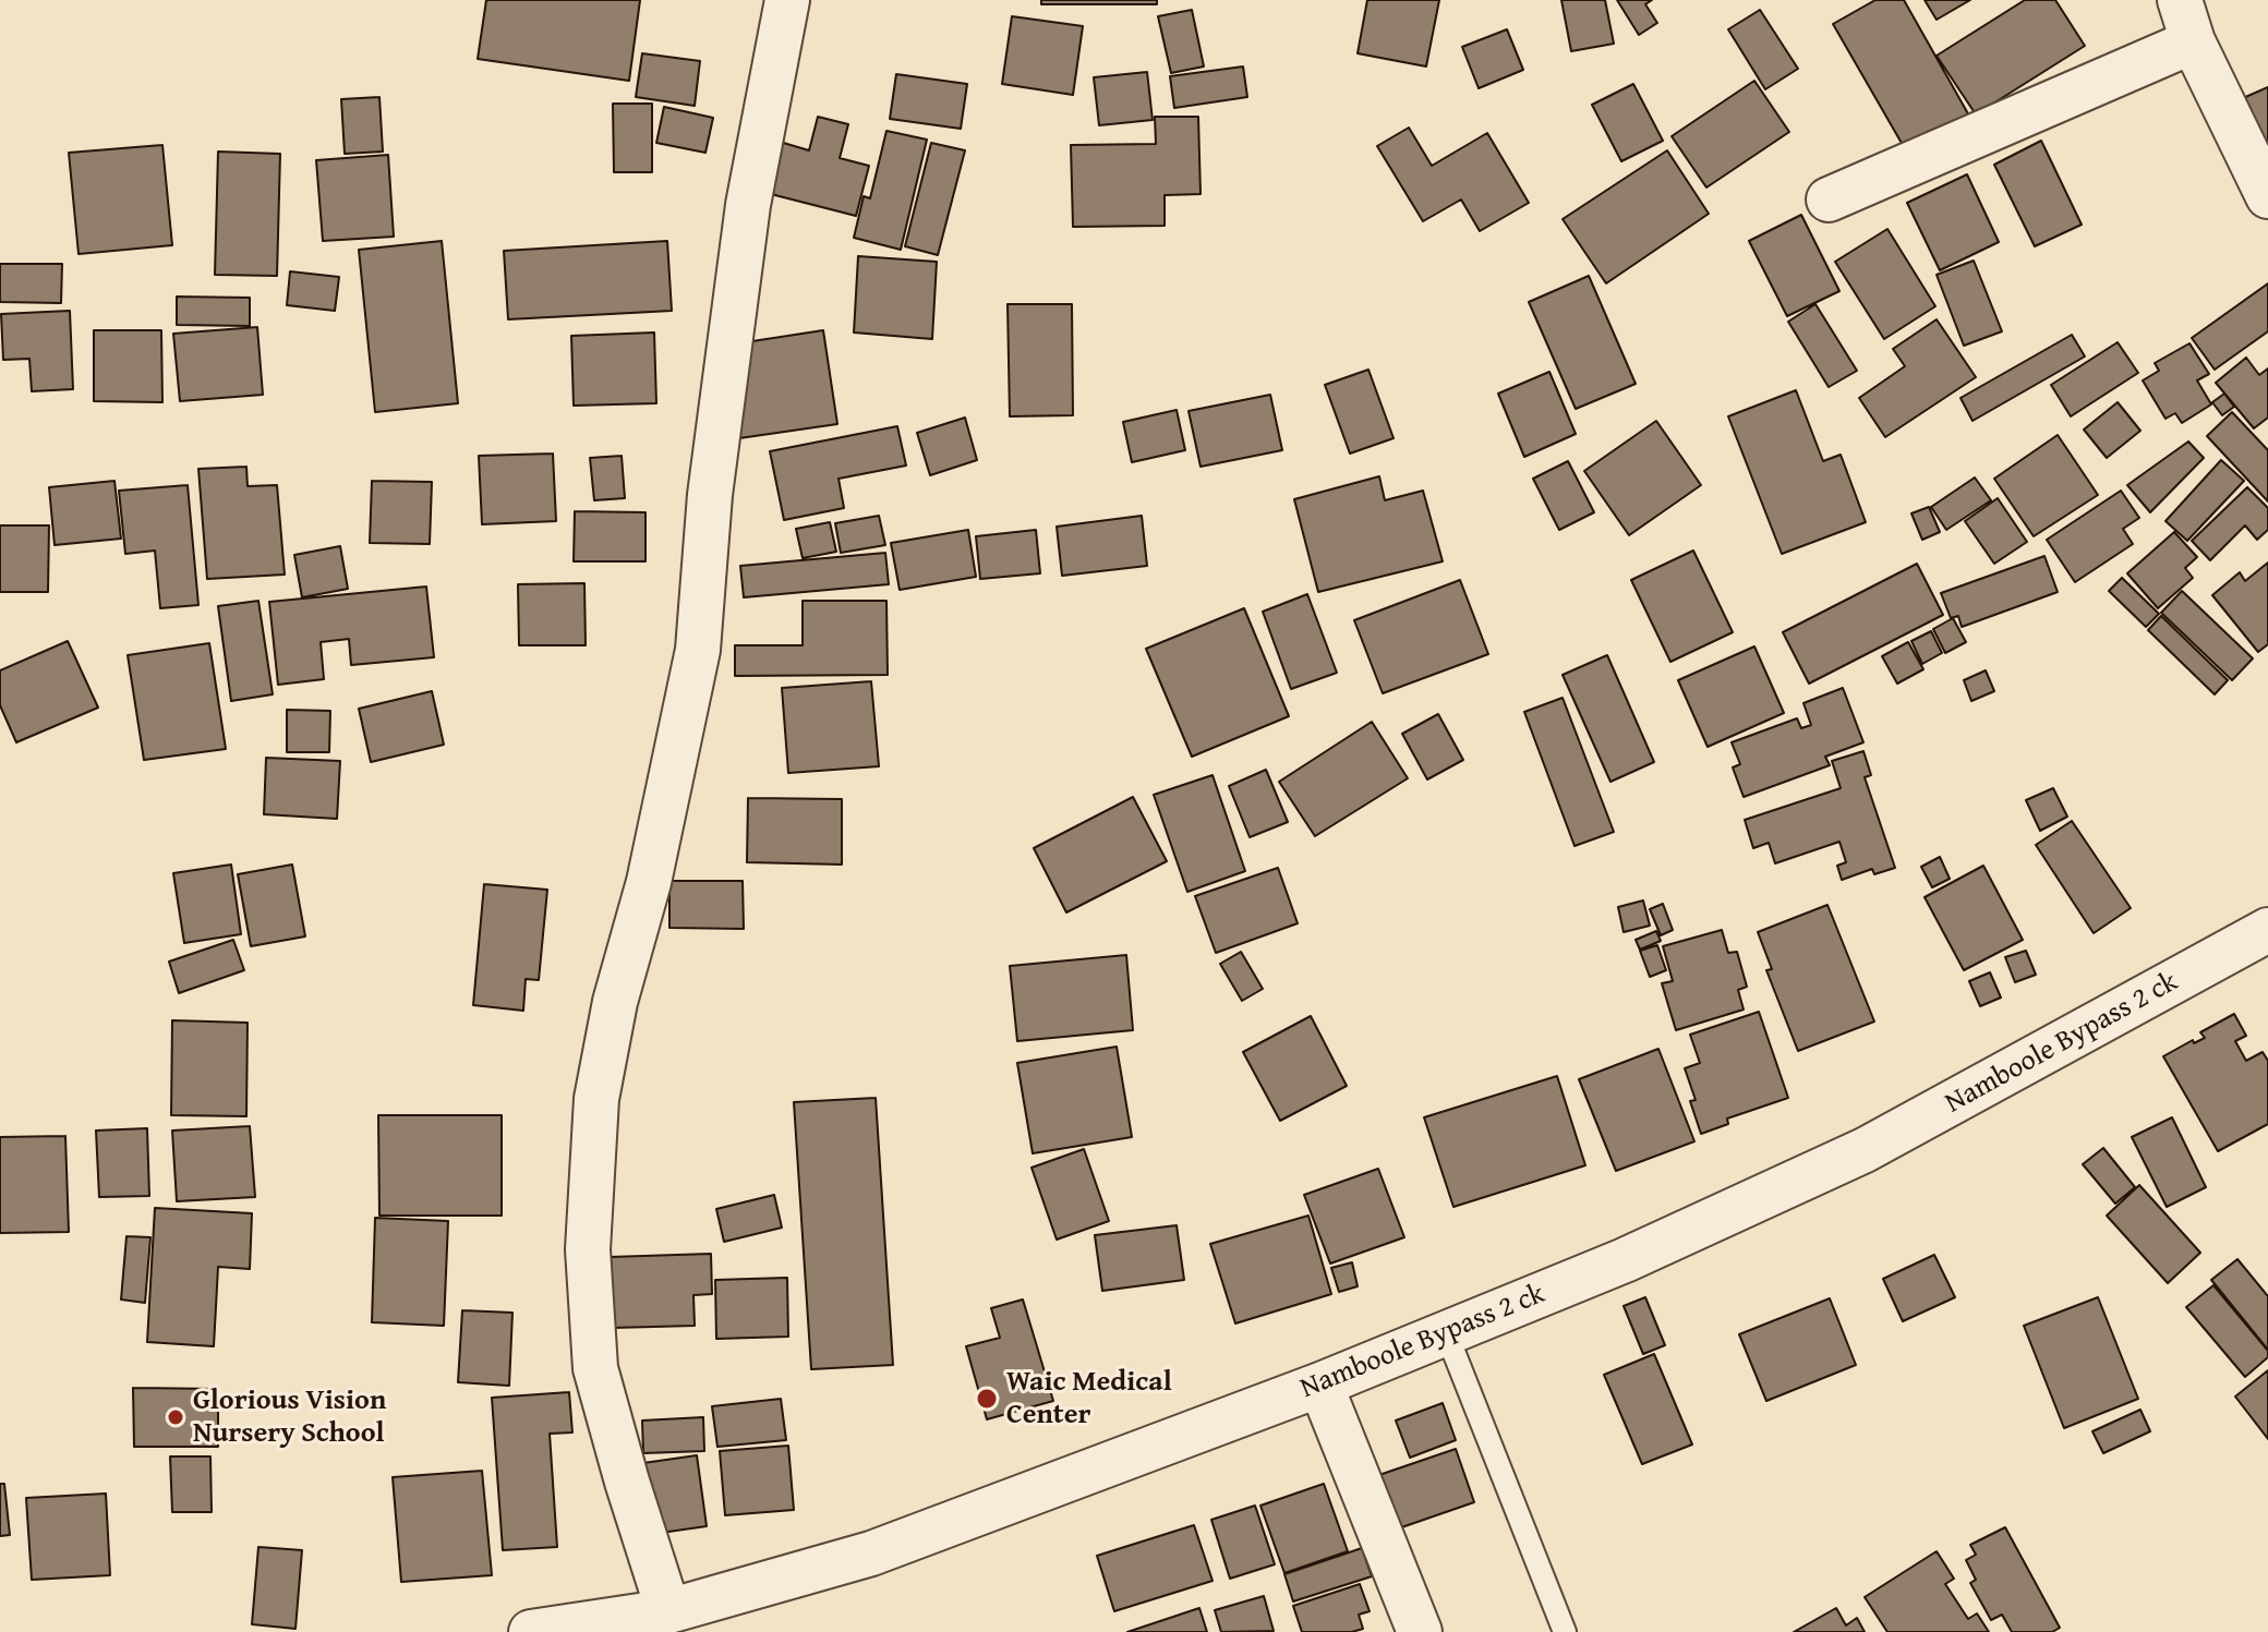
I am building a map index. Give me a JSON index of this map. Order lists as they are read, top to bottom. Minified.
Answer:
{"streets":{"street":["Namboole Bypass 2 ck"]},"places":["Waic Medical Center","Glorious Vision Nursery School"]}
